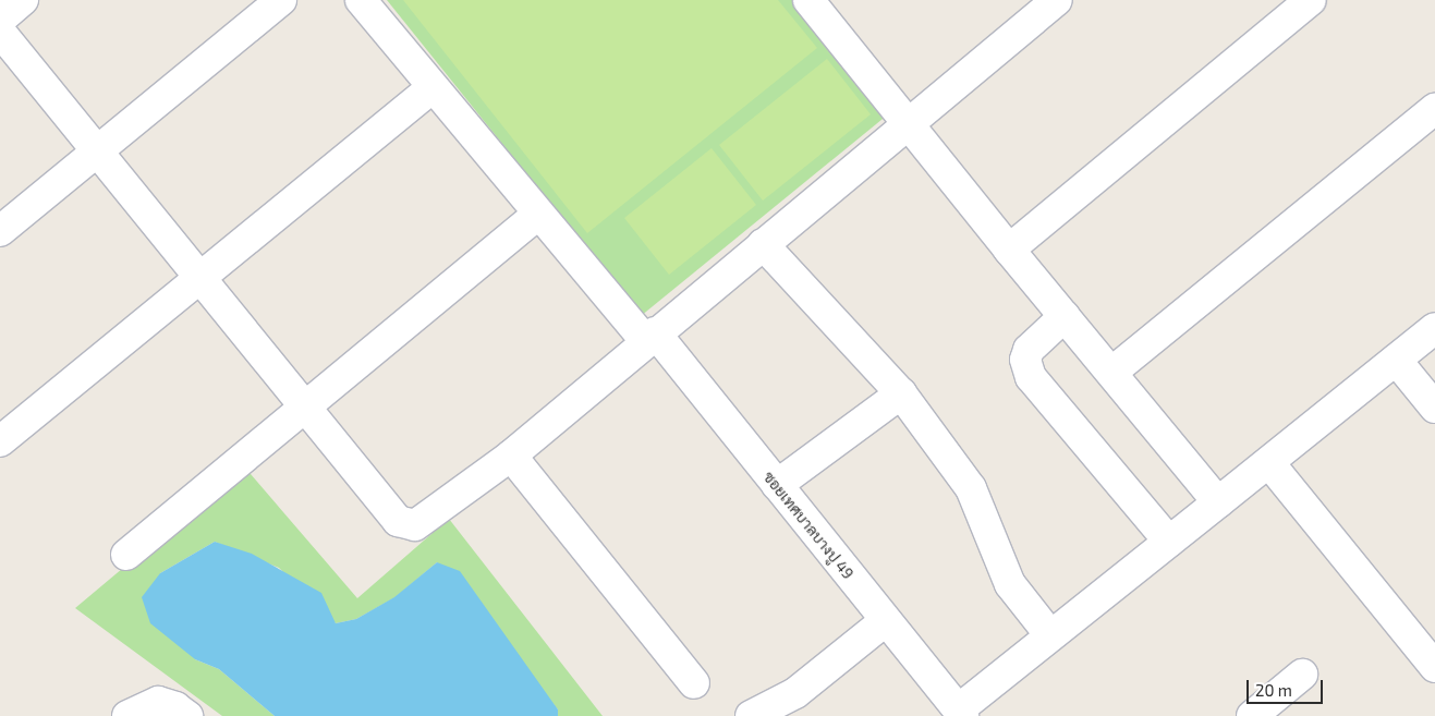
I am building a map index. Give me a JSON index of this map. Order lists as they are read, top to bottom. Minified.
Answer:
{"streets":{"street":["ซอยเทศบาลบางปู 49"]},"scale_bar":"20 m"}
